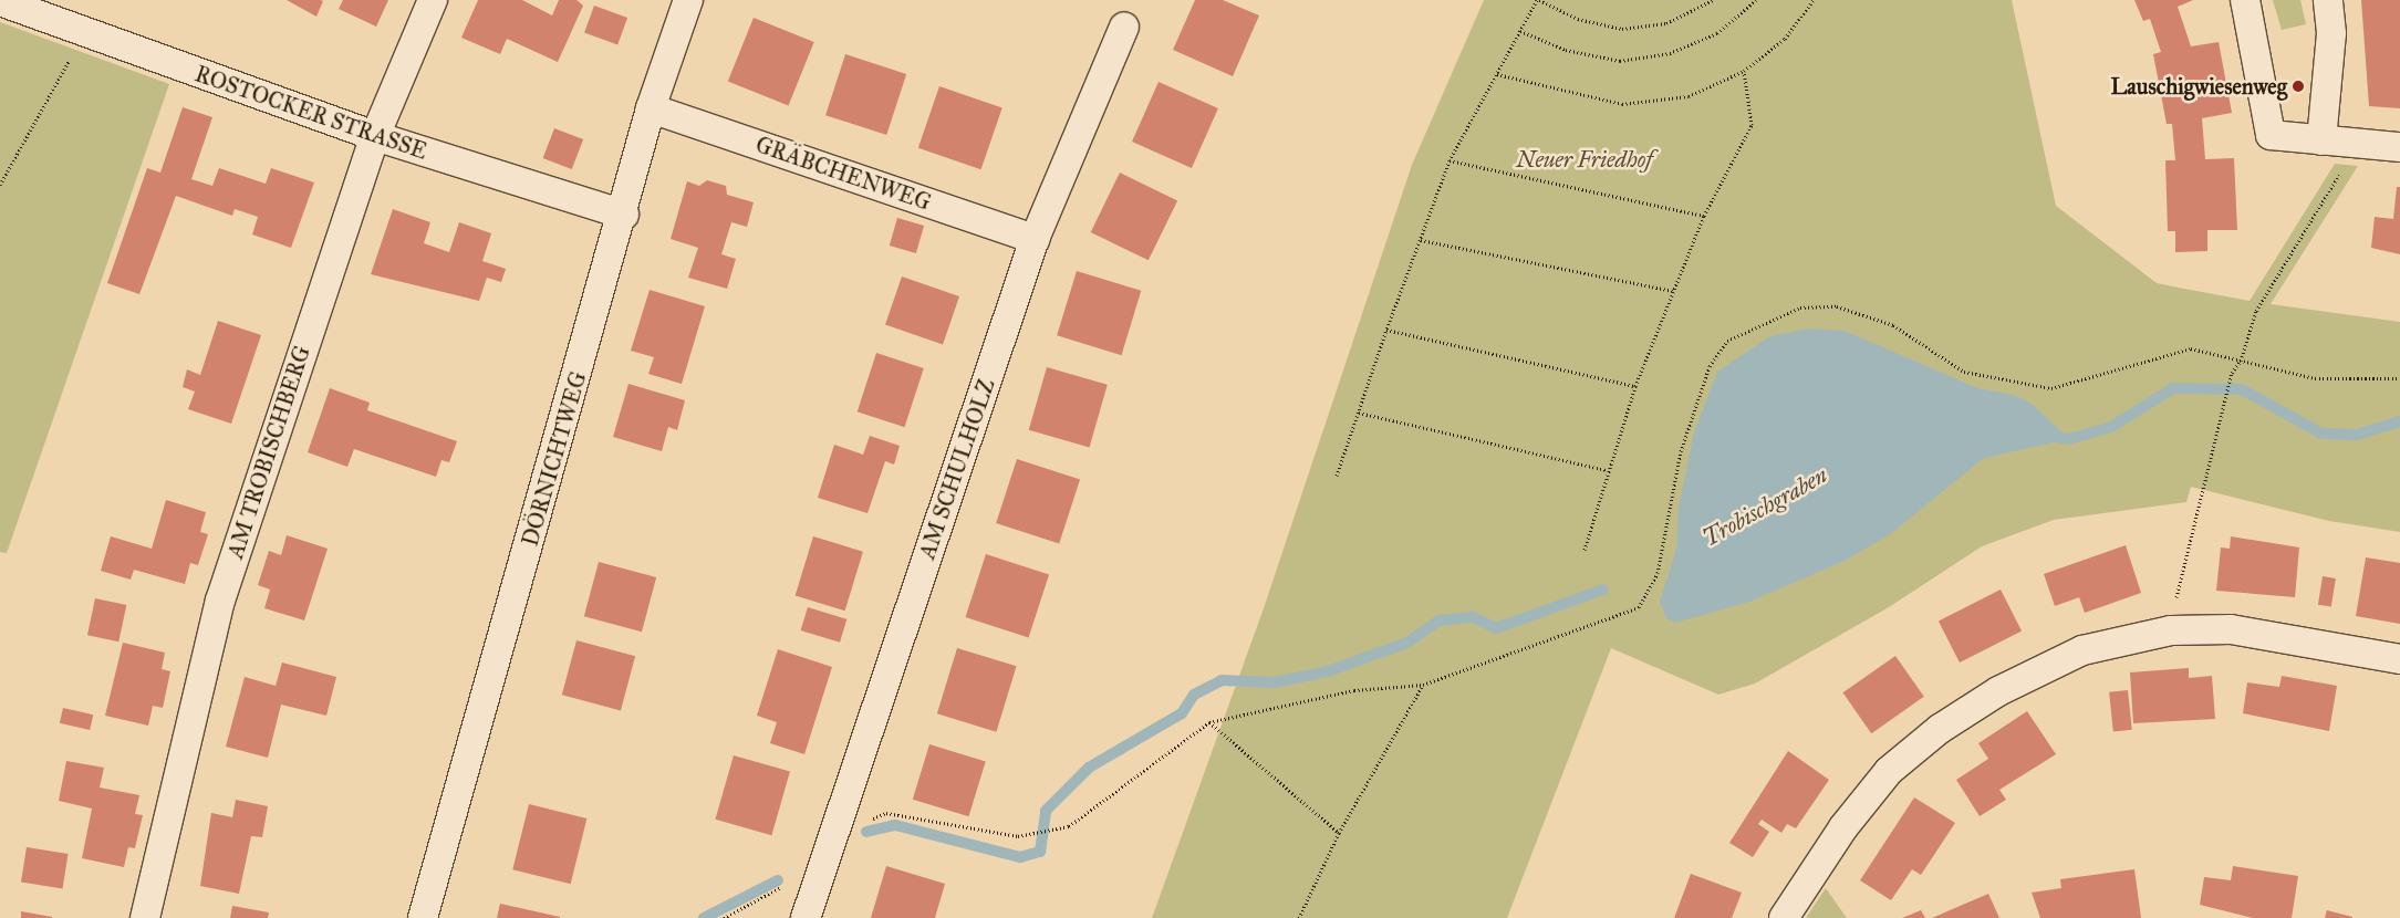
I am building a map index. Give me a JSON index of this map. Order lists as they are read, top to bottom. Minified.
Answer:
{"streets":{"street":["ROSTOCKER STRASSE","GRÄBCHENWEG","AM TROBISCHBERG","DÖRNICHTWEG","AM SCHULHOLZ"]},"crossings":[["ROSTOCKER STRASSE","AM TROBISCHBERG"],["ROSTOCKER STRASSE","DÖRNICHTWEG"],["GRÄBCHENWEG","DÖRNICHTWEG"],["GRÄBCHENWEG","AM SCHULHOLZ"]],"water":["Trobischgraben"],"parks":["Neuer Friedhof"],"places":["Lauschigwiesenweg"]}
